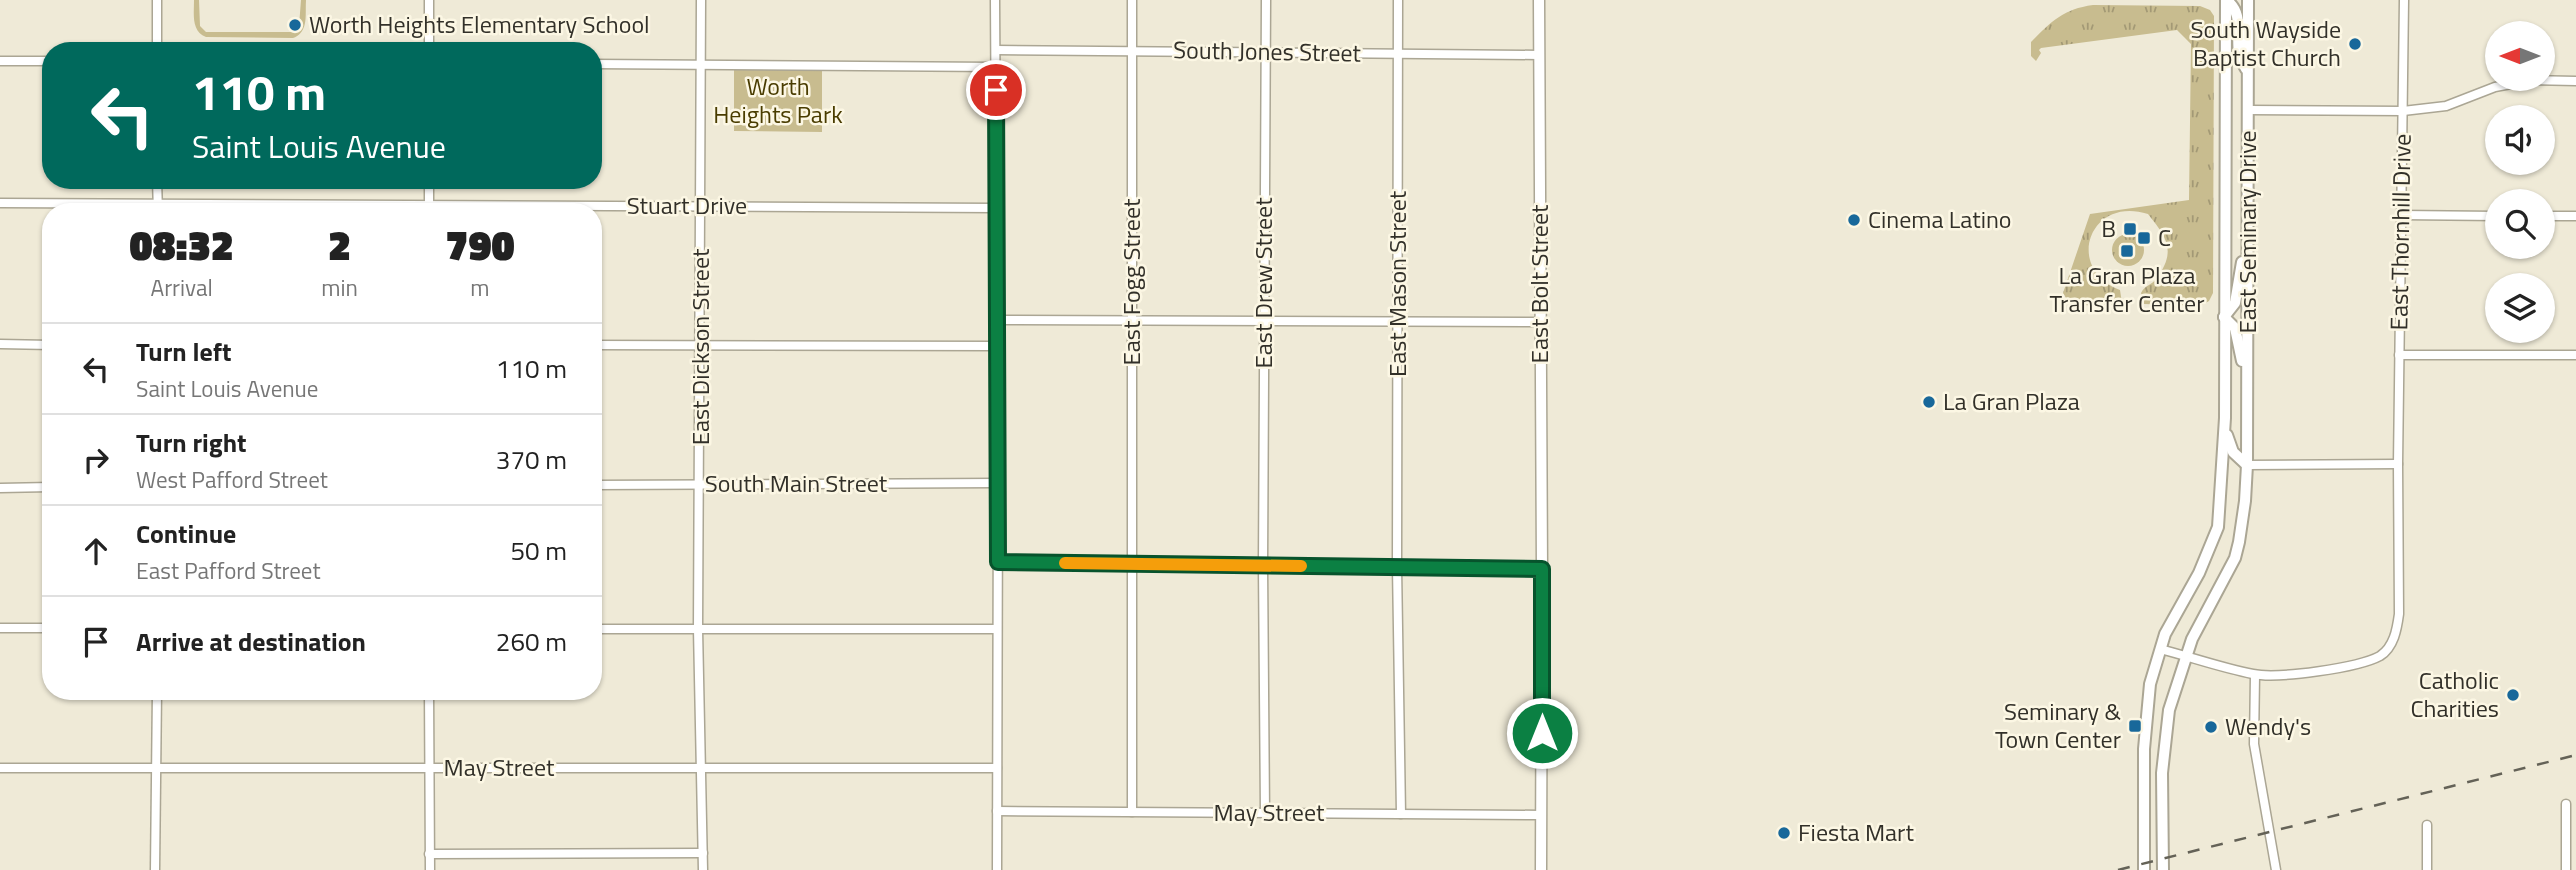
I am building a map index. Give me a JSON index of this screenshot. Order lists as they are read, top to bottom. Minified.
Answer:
{"streets":{"main road":["East Seminary Drive"],"street":["South Jones Street","Stuart Drive","East Thornhill Drive","East Fogg Street","East Drew Street","East Mason Street","East Bolt Street","East Dickson Street","South Main Street","May Street"]},"crossings":[["South Jones Street","East Fogg Street"],["South Jones Street","East Drew Street"],["South Jones Street","East Mason Street"],["South Jones Street","East Bolt Street"],["Stuart Drive","East Dickson Street"],["East Fogg Street","May Street"],["East Drew Street","May Street"],["East Mason Street","May Street"],["East Bolt Street","May Street"],["East Dickson Street","South Main Street"],["East Dickson Street","May Street"]],"parks":["Worth Heights Park"],"places":{"other":["Worth Heights Elementary School","South Wayside Baptist Church","Cinema Latino","La Gran Plaza","Catholic Charities","Wendy's","Fiesta Mart"],"transit":["B","C","La Gran Plaza Transfer Center","Seminary & Town Center"]},"north":"left","page":{"turn":["110 m","Saint Louis Avenue"],"eta":["08:32","Arrival","2","min","790","m"],"list":[{"name":"Turn left","note":"Saint Louis Avenue","value":"110 m"},{"name":"Turn right","note":"West Pafford Street","value":"370 m"},{"name":"Continue","note":"East Pafford Street","value":"50 m"},{"name":"Arrive at destination","value":"260 m"}]}}
